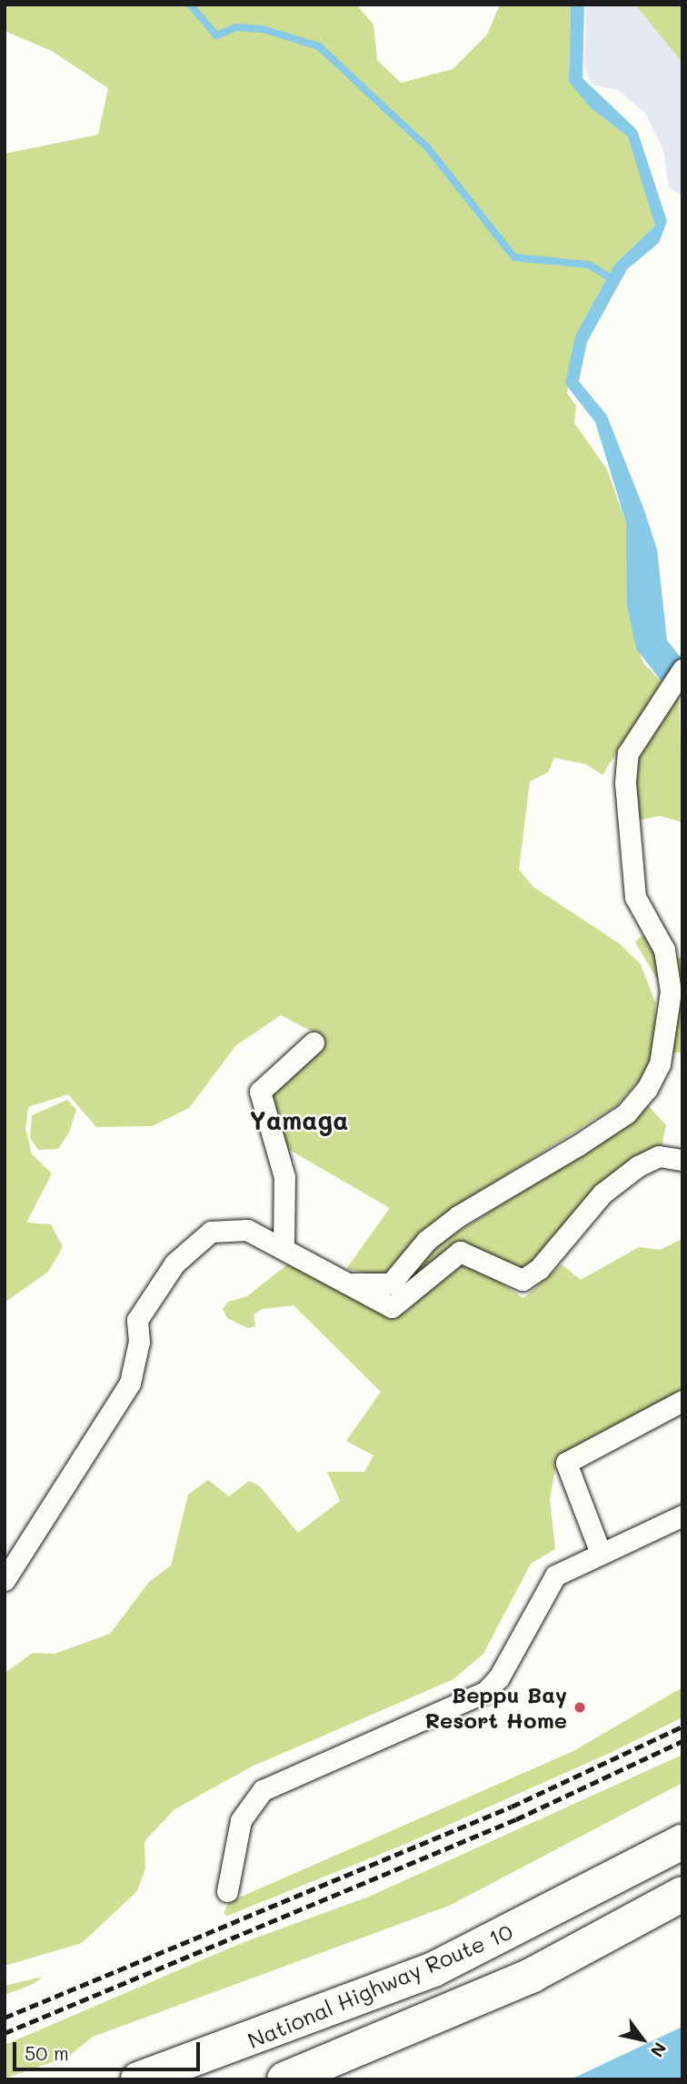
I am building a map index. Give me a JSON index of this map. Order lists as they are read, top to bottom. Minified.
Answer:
{"streets":{"highway":["National Highway Route 10"]},"districts":["Yamaga"],"places":["Beppu Bay Resort Home"],"scale_bar":"50 m","north":"bottom right"}
